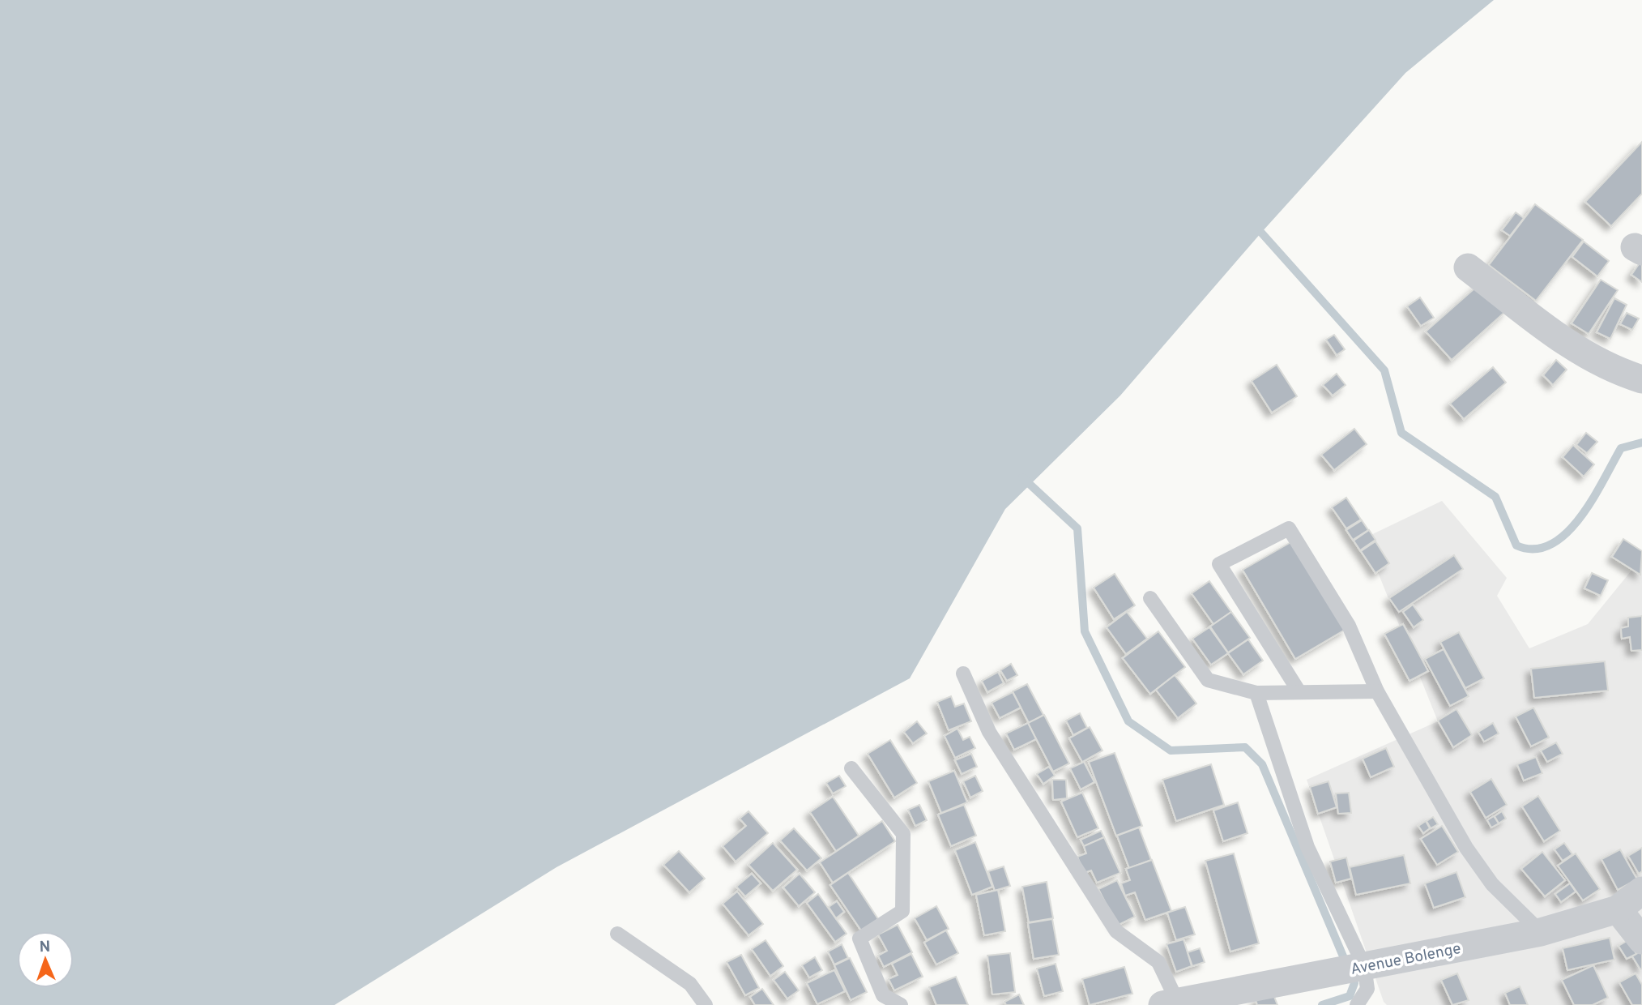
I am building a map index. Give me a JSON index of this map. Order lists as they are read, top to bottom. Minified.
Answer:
{"streets":{"street":["Avenue Bolenge"]},"north":"top"}
